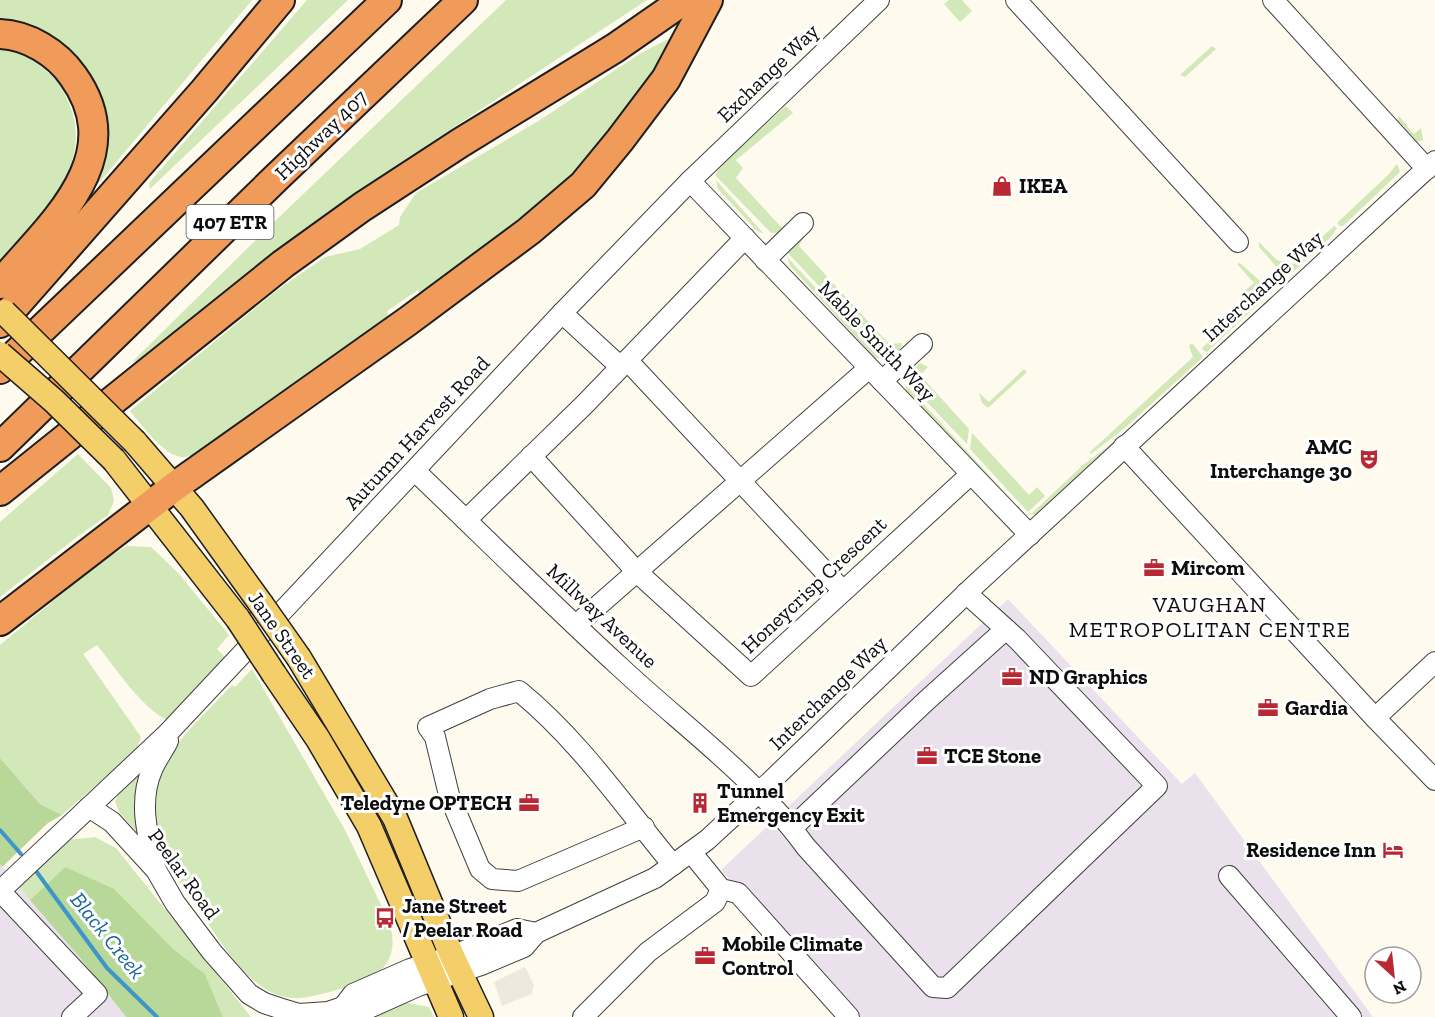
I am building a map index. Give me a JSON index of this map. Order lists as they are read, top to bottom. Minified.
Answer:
{"streets":{"highway":["Highway 407","407 ETR"],"main road":["Jane Street"],"street":["Exchange Way","Interchange Way","Mable Smith Way","Autumn Harvest Road","Honeycrisp Crescent","Millway Avenue","Peelar Road"]},"crossings":[["Exchange Way","Mable Smith Way"],["Exchange Way","Autumn Harvest Road"],["Interchange Way","Mable Smith Way"],["Interchange Way","Millway Avenue"],["Interchange Way","Jane Street"],["Interchange Way","Peelar Road"],["Mable Smith Way","Autumn Harvest Road"],["Mable Smith Way","Honeycrisp Crescent"],["Autumn Harvest Road","Millway Avenue"],["Jane Street","Peelar Road"]],"districts":["VAUGHAN METROPOLITAN CENTRE"],"water":["Black Creek"],"places":{"shop":["IKEA"],"theatre":["AMC Interchange 30"],"office":["Mircom","ND Graphics","Gardia","TCE Stone","Teledyne OPTECH","Mobile Climate Control"],"building":["Tunnel Emergency Exit"],"hotel":["Residence Inn"],"bus stop":["Jane Street / Peelar Road"]},"north":"bottom right"}
